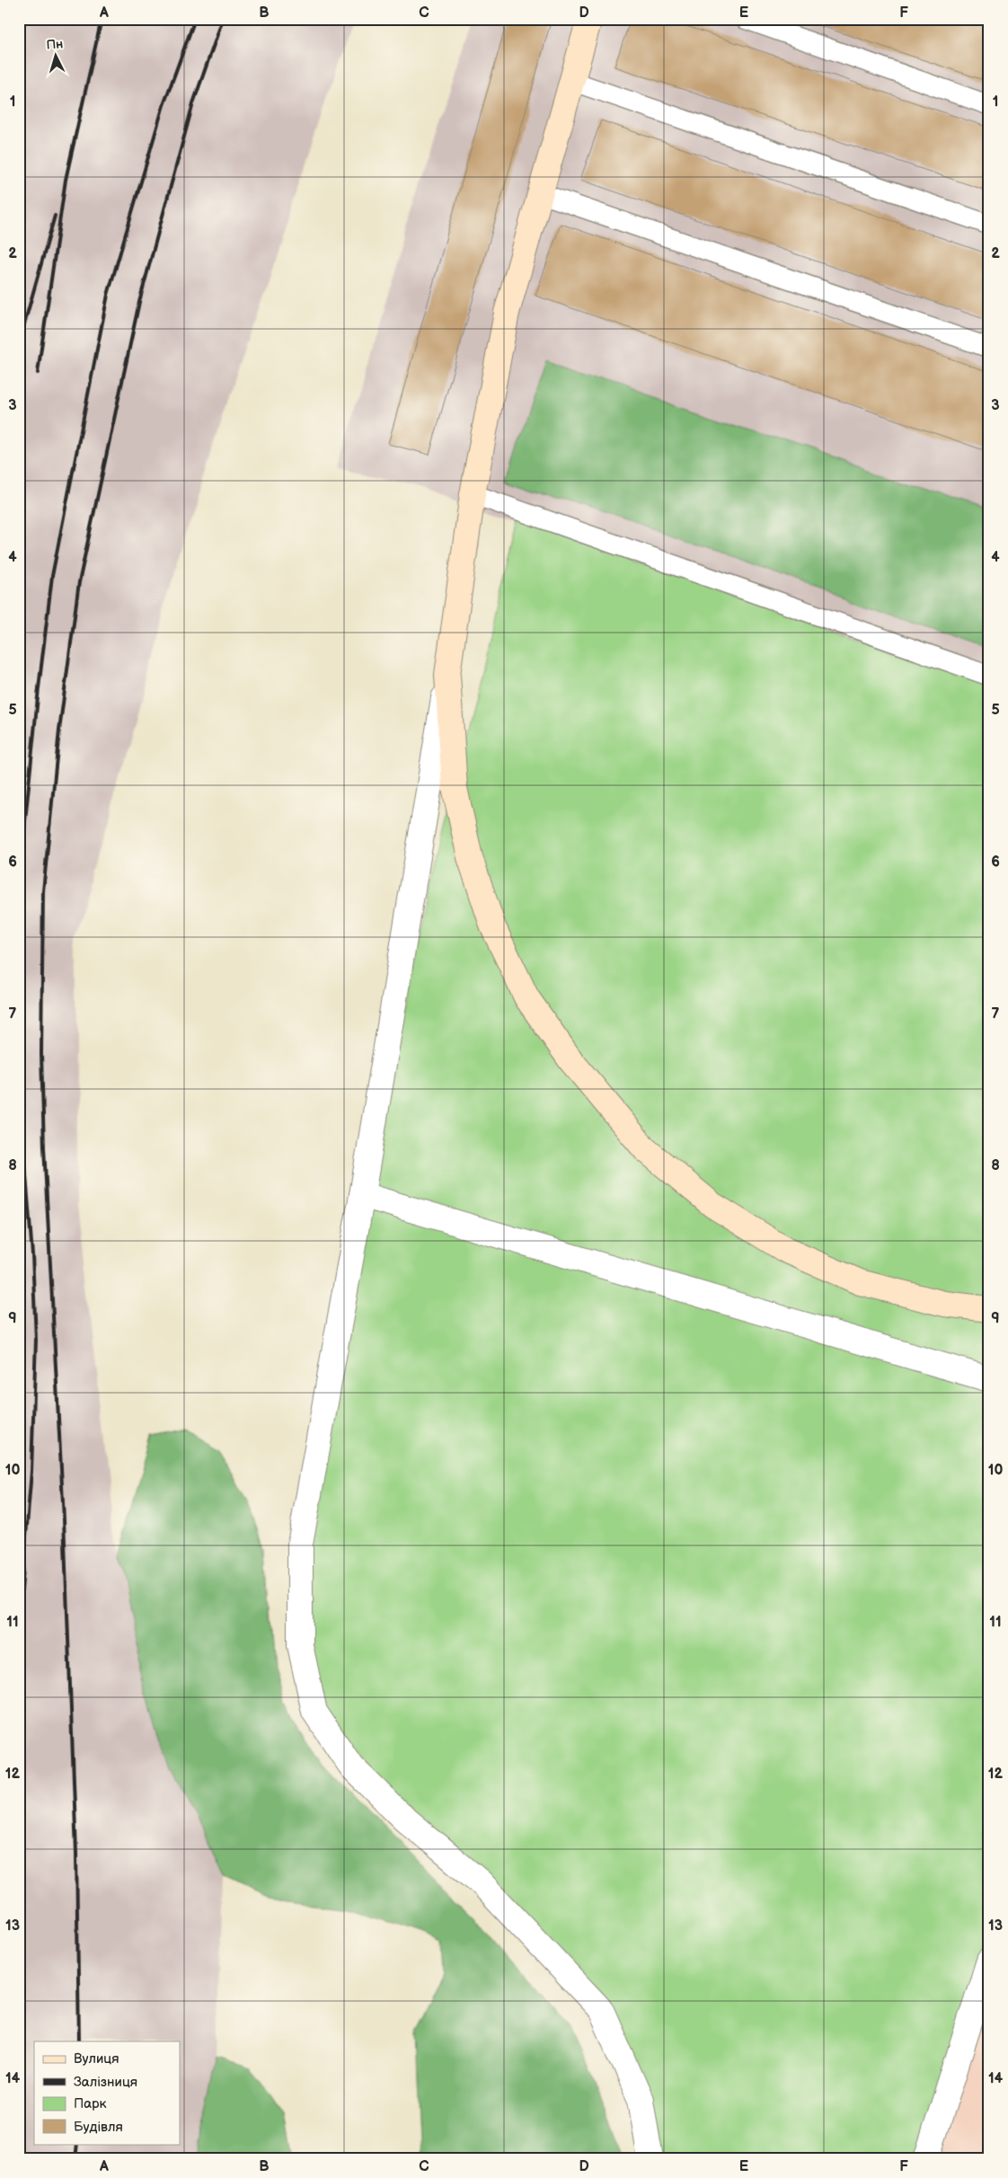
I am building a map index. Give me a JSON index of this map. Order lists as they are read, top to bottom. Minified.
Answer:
{"legend":["Вулиця","Залізниця","Парк","Будівля"],"north":"top","grid":{"columns":["A","B","C","D","E","F"],"rows":["1","2","3","4","5","6","7","8","9","10","11","12","13","14"]}}
